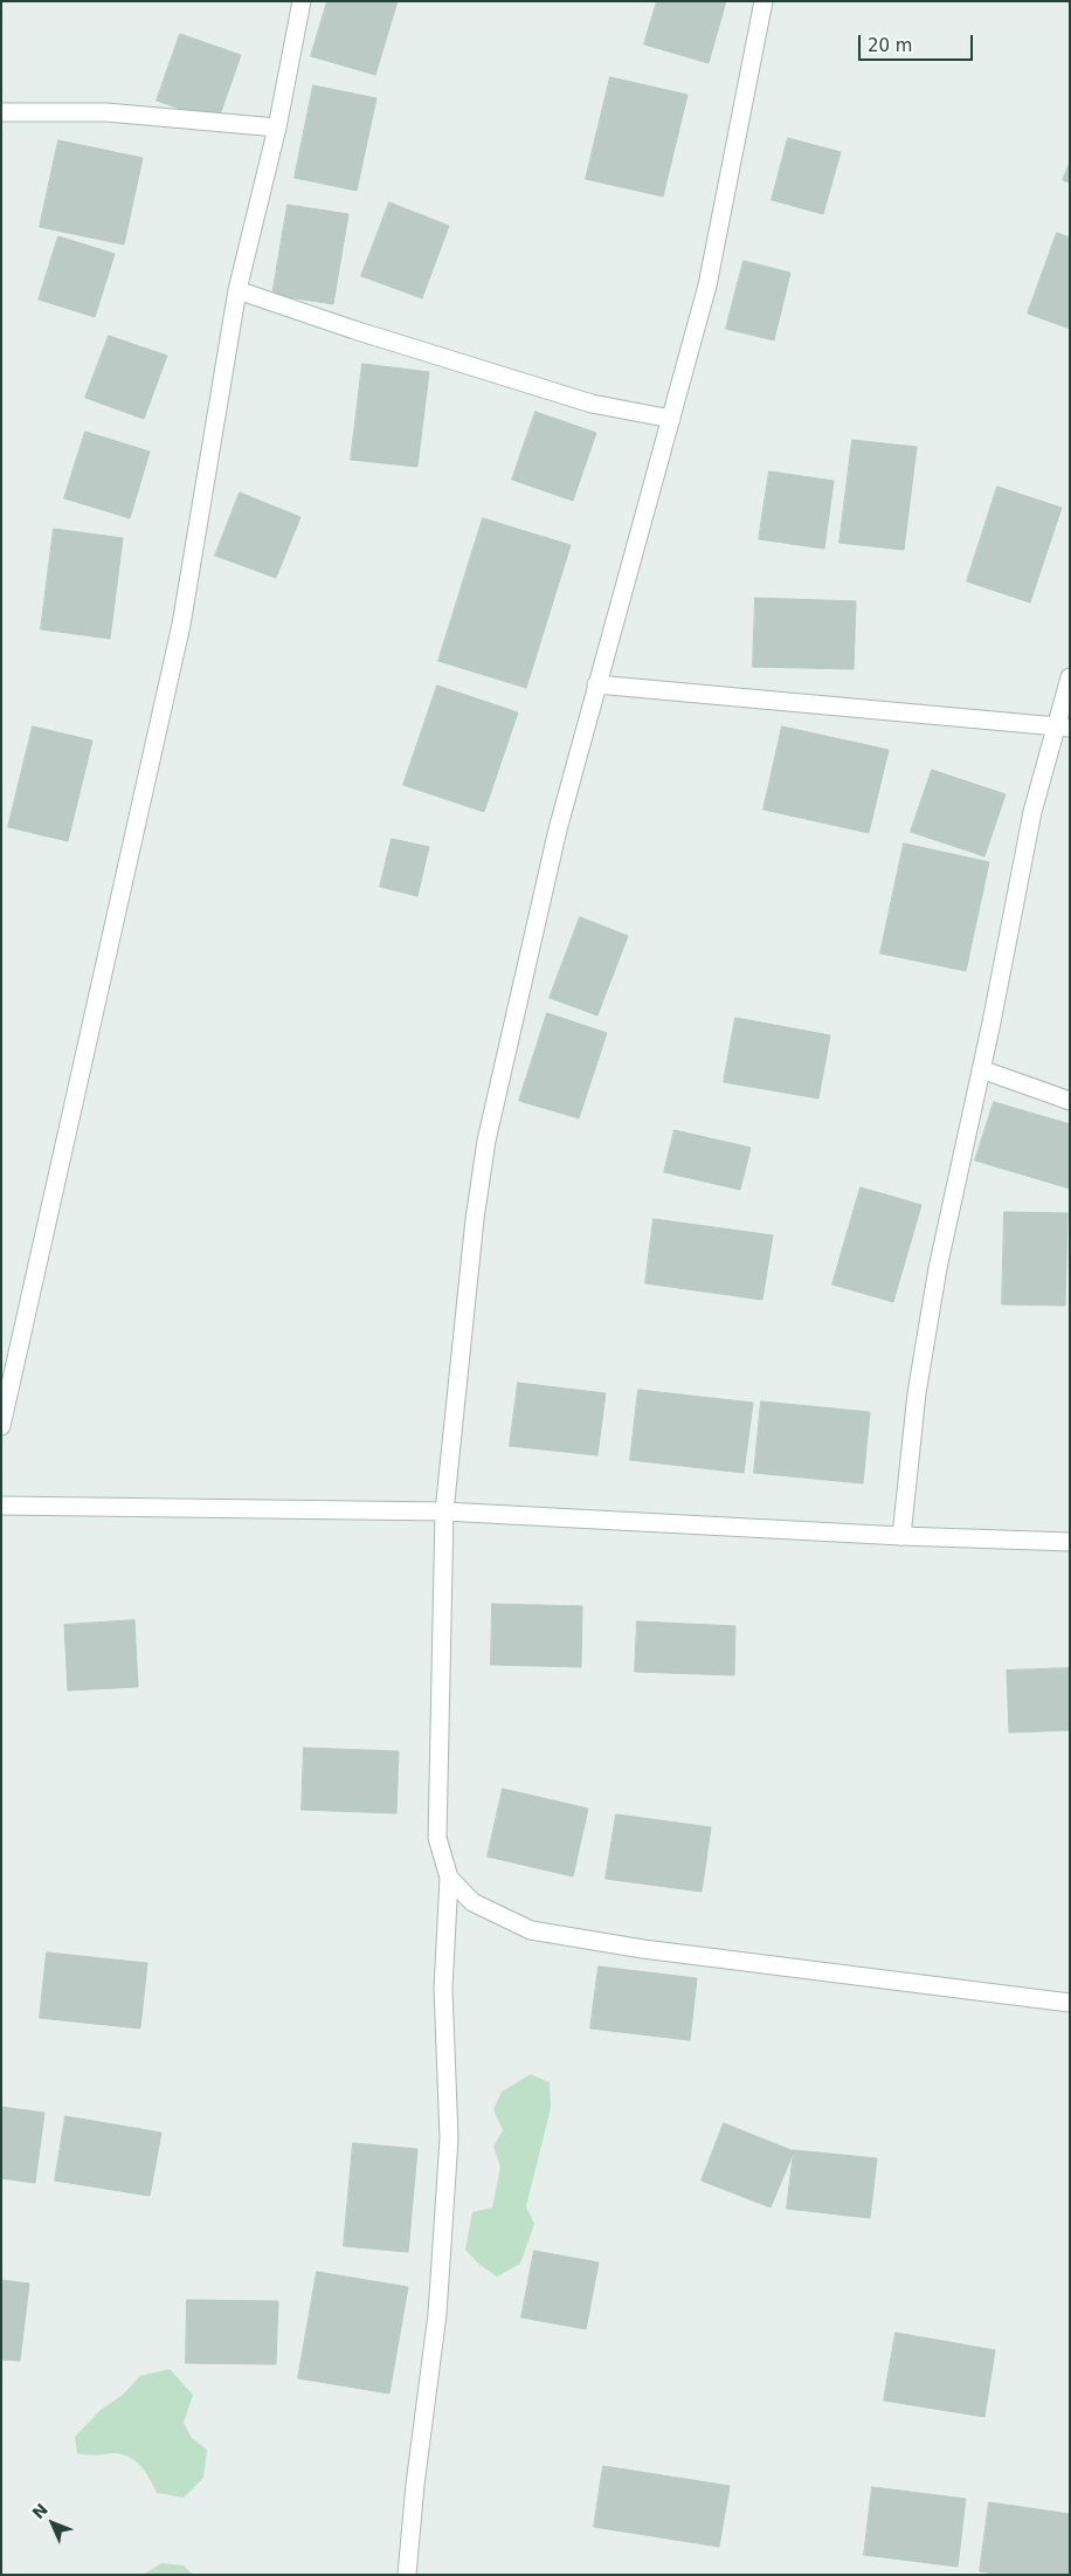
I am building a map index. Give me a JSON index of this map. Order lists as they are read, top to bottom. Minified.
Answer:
{"scale_bar":"20 m","north":"top left"}
